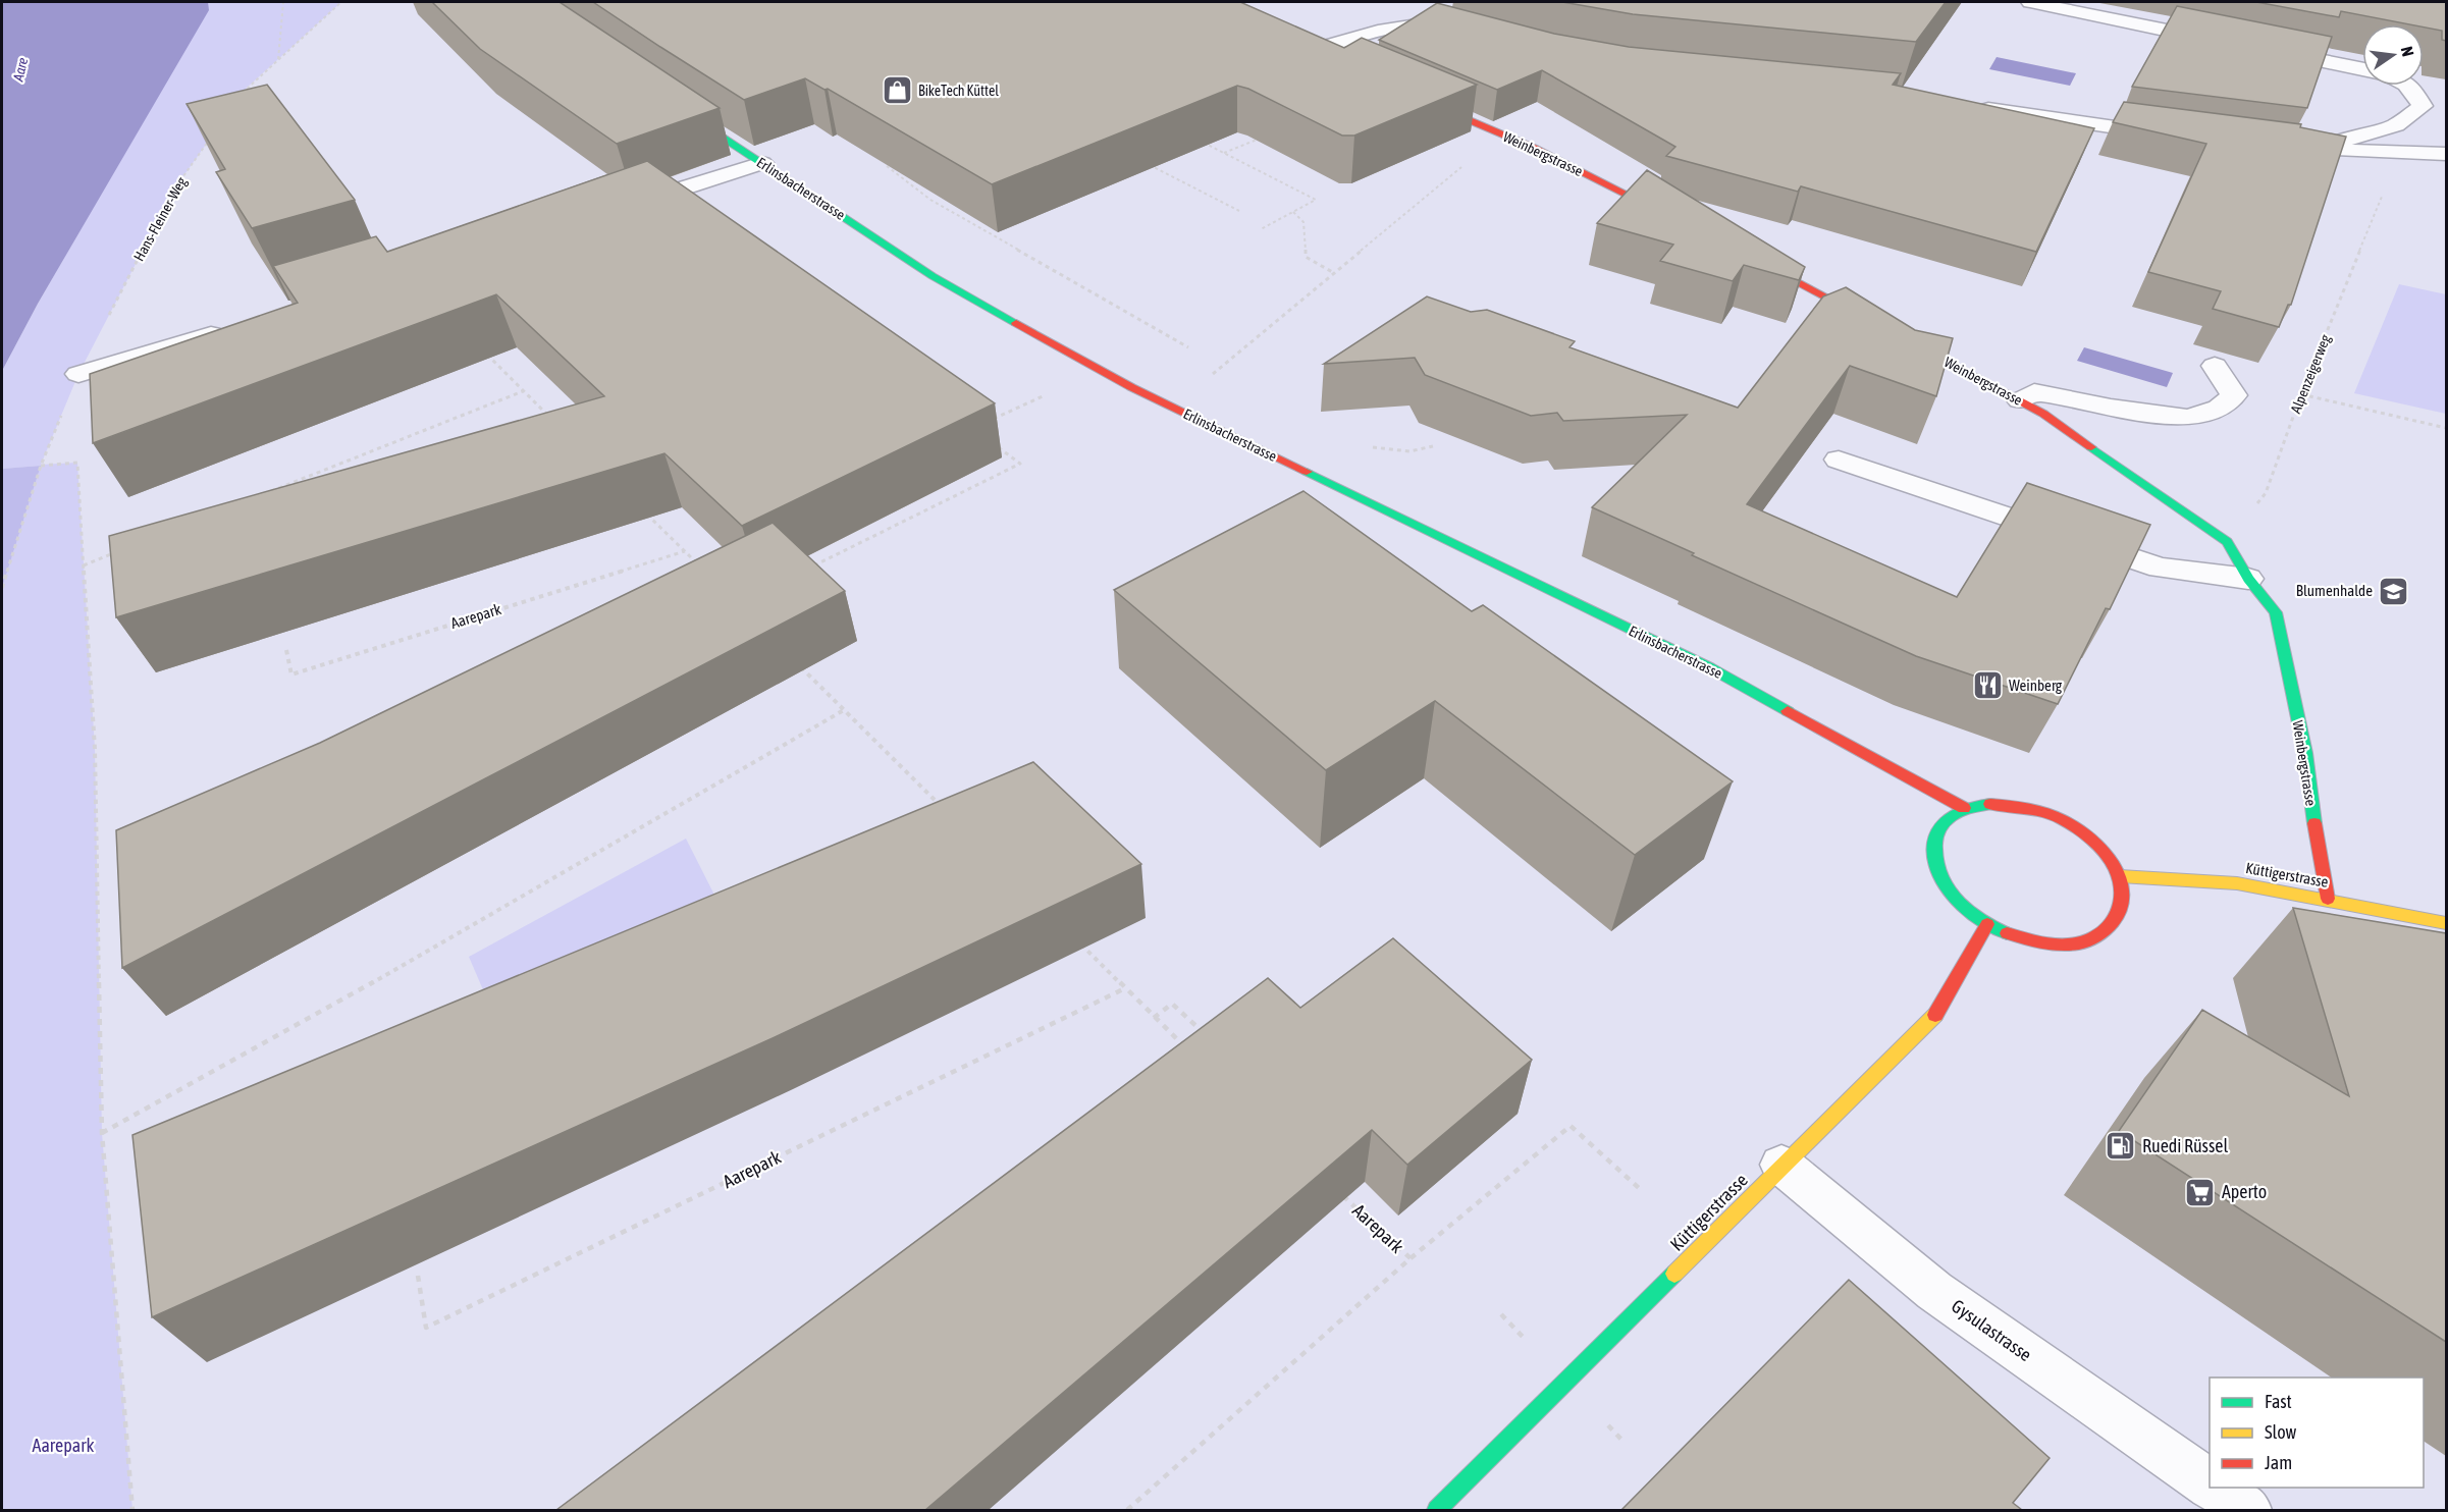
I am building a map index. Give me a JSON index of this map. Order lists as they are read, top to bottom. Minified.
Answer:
{"streets":{"main road":["Weinbergstrasse","Erlinsbacherstrasse","Küttigerstrasse"],"street":["Gysulastrasse"],"path":["Hans-Fleiner-Weg","Alpenzeigerweg","Aarepark"]},"crossings":[["Weinbergstrasse","Alpenzeigerweg"],["Weinbergstrasse","Küttigerstrasse"],["Erlinsbacherstrasse","Küttigerstrasse"],["Küttigerstrasse","Gysulastrasse"]],"water":["Aare"],"parks":["Aarepark"],"places":{"shop":["BikeTech Küttel"],"school or university":["Blumenhalde"],"restaurant":["Weinberg"],"fuel station":["Ruedi Rüssel"],"supermarket":["Aperto"]},"legend":["Fast","Slow","Jam"],"north":"right"}
